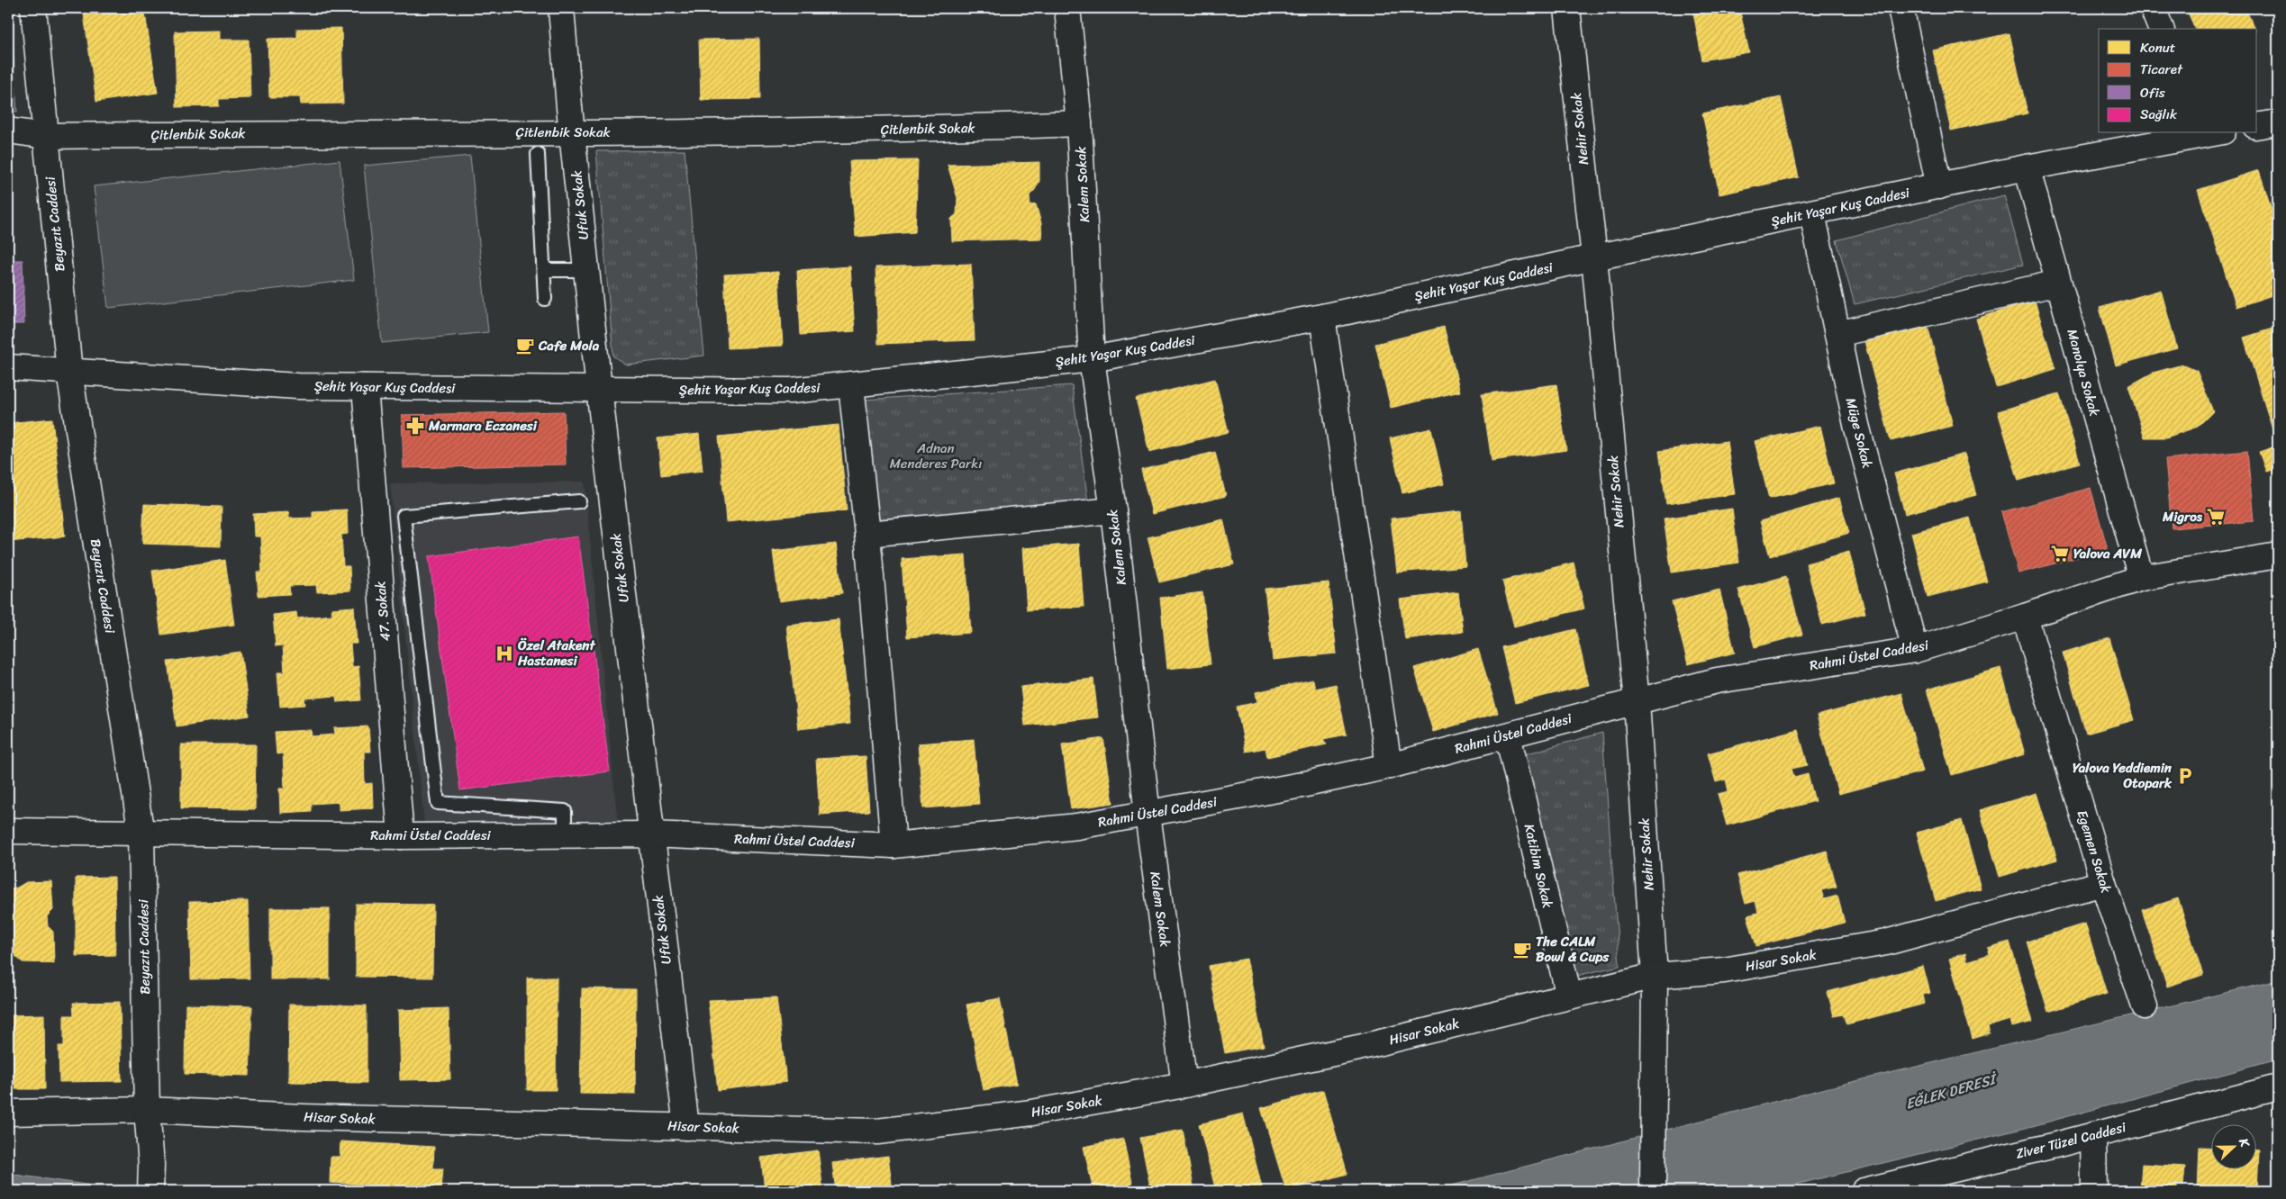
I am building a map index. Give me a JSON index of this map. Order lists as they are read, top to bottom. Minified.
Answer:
{"streets":{"street":["Çitlenbik Sokak","Nehir Sokak","Kalem Sokak","Ufuk Sokak","Şehit Yaşar Kuş Caddesi","Beyazıt Caddesi","Manolya Sokak","Müge Sokak","47. Sokak","Rahmi Üstel Caddesi","Egemen Sokak","Katibim Sokak","Hisar Sokak","Ziver Tüzel Caddesi"]},"crossings":[["Çitlenbik Sokak","Kalem Sokak"],["Çitlenbik Sokak","Ufuk Sokak"],["Çitlenbik Sokak","Beyazıt Caddesi"],["Nehir Sokak","Şehit Yaşar Kuş Caddesi"],["Nehir Sokak","Rahmi Üstel Caddesi"],["Nehir Sokak","Hisar Sokak"],["Kalem Sokak","Şehit Yaşar Kuş Caddesi"],["Kalem Sokak","Rahmi Üstel Caddesi"],["Kalem Sokak","Hisar Sokak"],["Ufuk Sokak","Şehit Yaşar Kuş Caddesi"],["Ufuk Sokak","Rahmi Üstel Caddesi"],["Ufuk Sokak","Hisar Sokak"],["Şehit Yaşar Kuş Caddesi","Beyazıt Caddesi"],["Şehit Yaşar Kuş Caddesi","Manolya Sokak"],["Şehit Yaşar Kuş Caddesi","Müge Sokak"],["Şehit Yaşar Kuş Caddesi","47. Sokak"],["Beyazıt Caddesi","Rahmi Üstel Caddesi"],["Beyazıt Caddesi","Hisar Sokak"],["Manolya Sokak","Rahmi Üstel Caddesi"],["Müge Sokak","Rahmi Üstel Caddesi"],["47. Sokak","Rahmi Üstel Caddesi"],["Rahmi Üstel Caddesi","Egemen Sokak"],["Rahmi Üstel Caddesi","Katibim Sokak"],["Egemen Sokak","Hisar Sokak"],["Katibim Sokak","Hisar Sokak"]],"water":["EĞLEK DERESİ"],"parks":["Adnan Menderes Parkı"],"places":{"cafe":["Cafe Mola","The CALM Bowl & Cups"],"pharmacy":["Marmara Eczanesi"],"supermarket":["Migros","Yalova AVM"],"hospital":["Özel Atakent Hastanesi"],"parking":["Yalova Yeddiemin Otopark"]},"legend":["Konut","Ticaret","Ofis","Sağlık"],"north":"right"}
